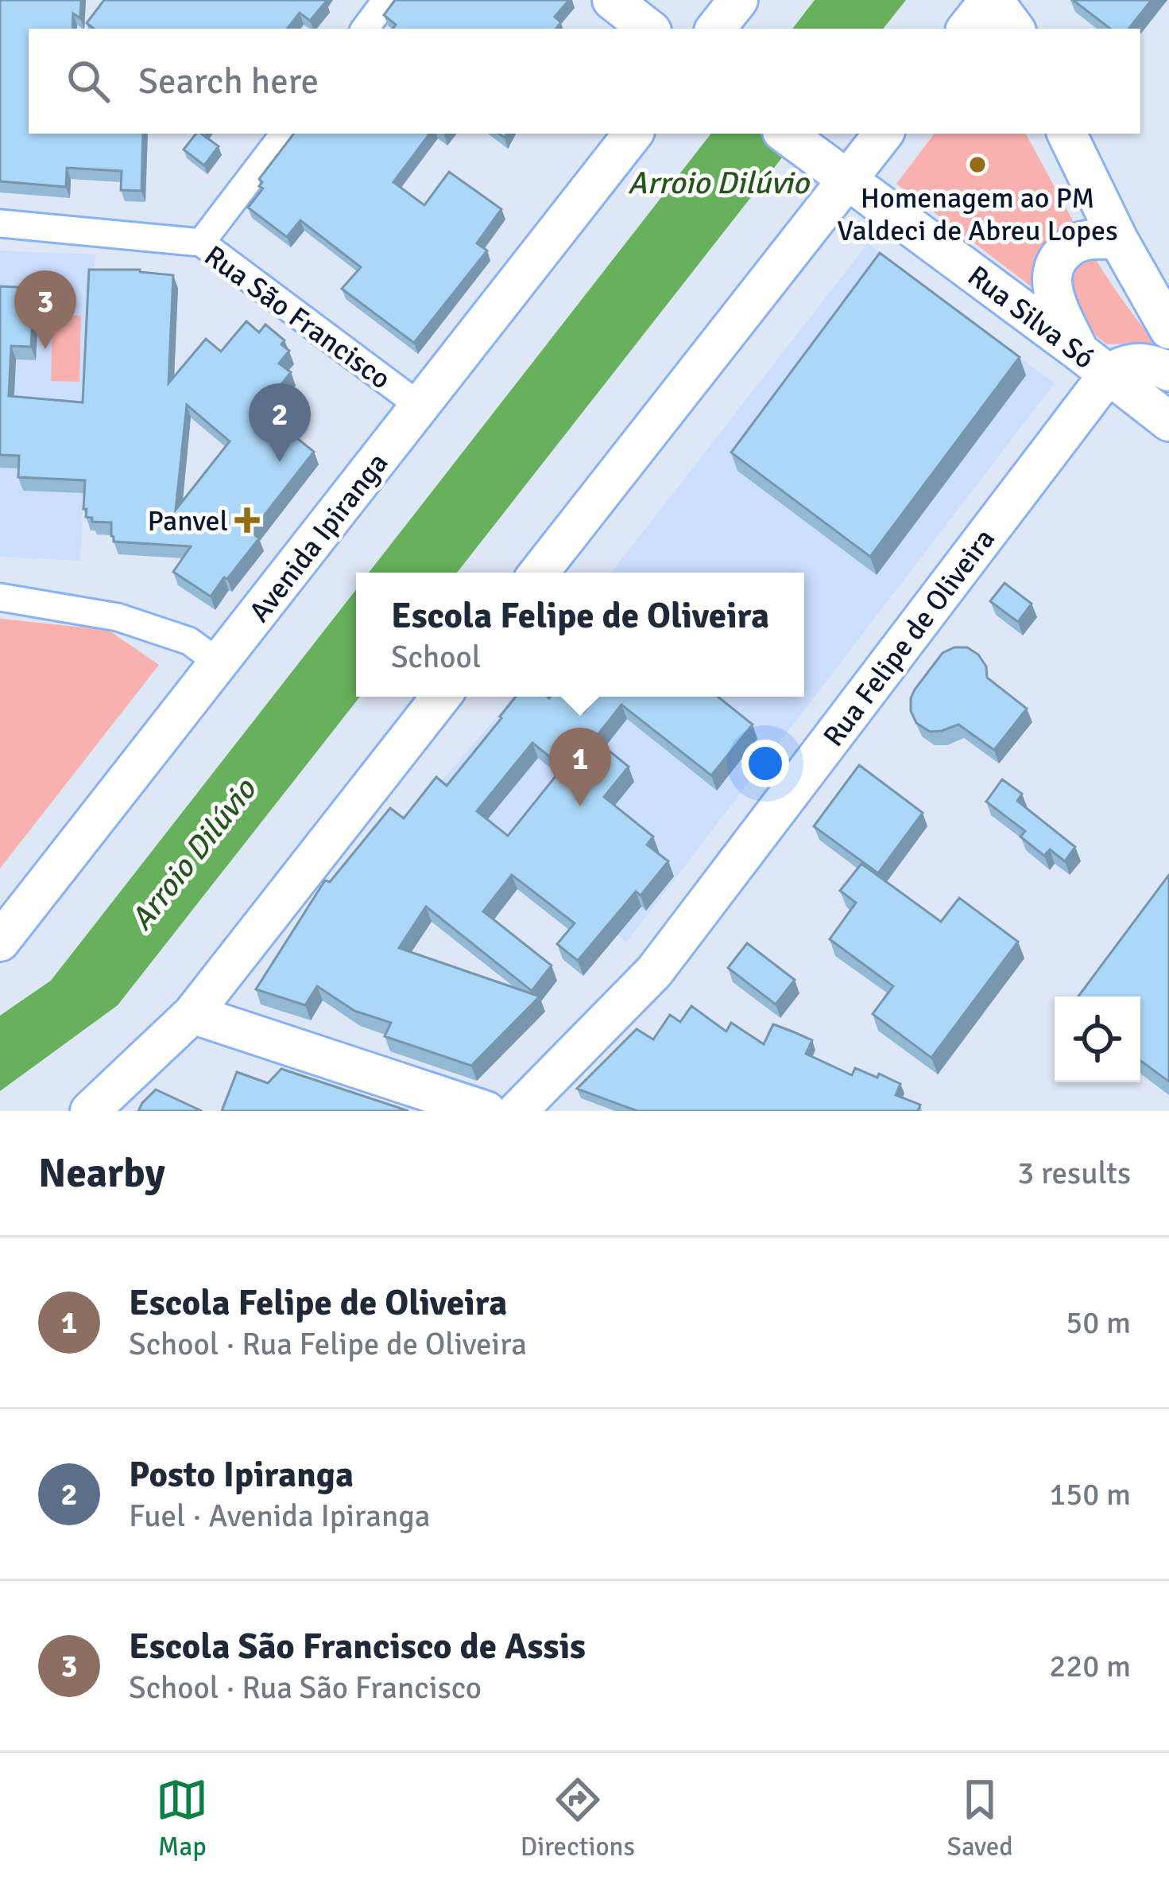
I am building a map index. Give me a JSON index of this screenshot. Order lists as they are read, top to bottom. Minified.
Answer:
{"streets":{"main road":["Rua Silva Só","Avenida Ipiranga","Rua Felipe de Oliveira"],"street":["Rua São Francisco"]},"crossings":[["Rua São Francisco","Avenida Ipiranga"],["Rua Silva Só","Rua Felipe de Oliveira"]],"water":["Arroio Dilúvio"],"places":{"other":["Homenagem ao PM Valdeci de Abreu Lopes"],"health":["Panvel"]},"page":{"search":"Search here","pins":["3","2","1"],"popup":["Escola Felipe de Oliveira","School"],"heading":["Nearby","3 results"],"list":[{"mark":"1","name":"Escola Felipe de Oliveira","note":"School · Rua Felipe de Oliveira","value":"50 m"},{"mark":"2","name":"Posto Ipiranga","note":"Fuel · Avenida Ipiranga","value":"150 m"},{"mark":"3","name":"Escola São Francisco de Assis","note":"School · Rua São Francisco","value":"220 m"}],"nav":["Map","Directions","Saved"]}}
